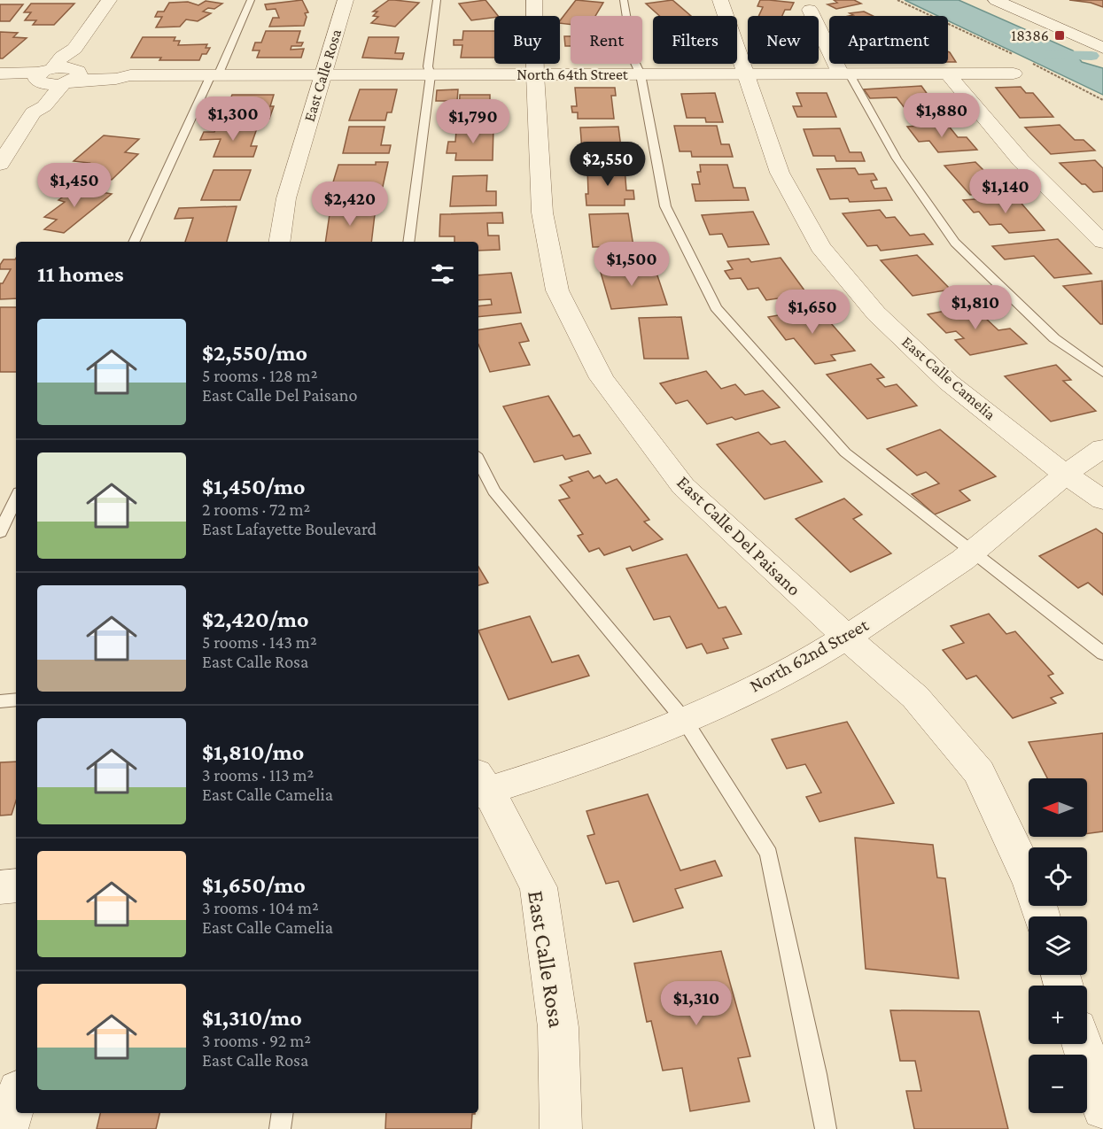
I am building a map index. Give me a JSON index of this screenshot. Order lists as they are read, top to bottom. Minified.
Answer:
{"streets":{"street":["North 64th Street","East Calle Rosa","East Calle Camelia","East Calle Del Paisano","North 62nd Street"]},"crossings":[["North 64th Street","East Calle Rosa"],["North 64th Street","East Calle Camelia"],["North 64th Street","East Calle Del Paisano"],["East Calle Rosa","North 62nd Street"],["East Calle Camelia","North 62nd Street"],["East Calle Del Paisano","North 62nd Street"]],"places":{"transit":["18386"]},"north":"left","page":{"chip":["Buy","Rent","Filters","New","Apartment"],"price":["$1,880","$1,300","$1,790","$2,550","$1,450","$1,140","$2,420","$1,500","$1,810","$1,650","$1,310"],"heading":"11 homes","list":[{"name":"$2,550/mo","note":"5 rooms · 128 m² · East Calle Del Paisano"},{"name":"$1,450/mo","note":"2 rooms · 72 m² · East Lafayette Boulevard"},{"name":"$2,420/mo","note":"5 rooms · 143 m² · East Calle Rosa"},{"name":"$1,810/mo","note":"3 rooms · 113 m² · East Calle Camelia"},{"name":"$1,650/mo","note":"3 rooms · 104 m² · East Calle Camelia"},{"name":"$1,310/mo","note":"3 rooms · 92 m² · East Calle Rosa"}],"map_buttons":["+","−"]}}
